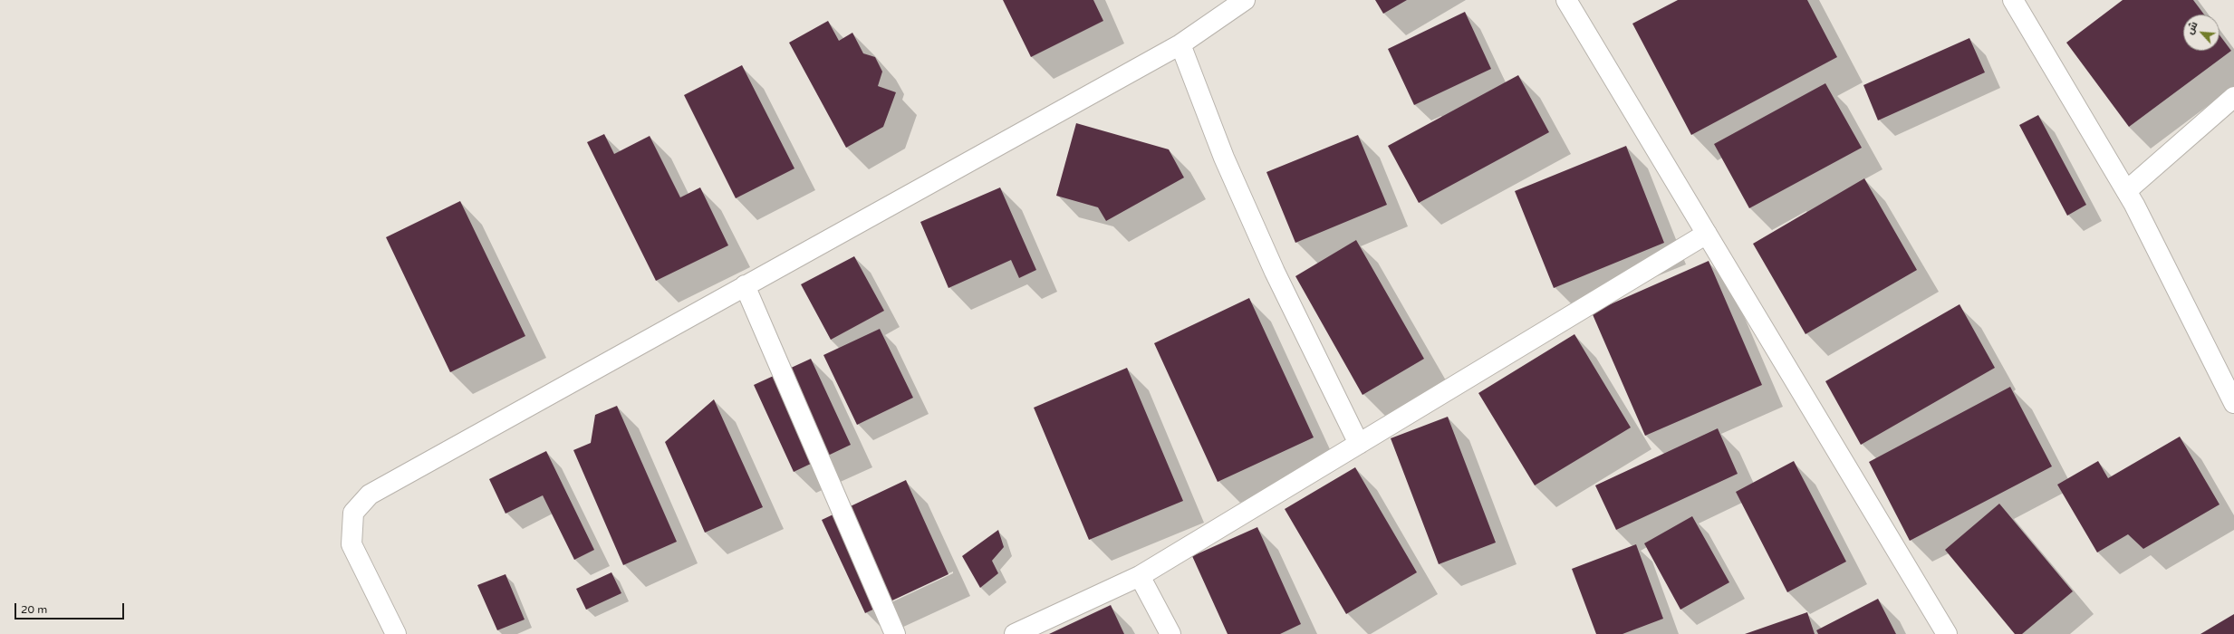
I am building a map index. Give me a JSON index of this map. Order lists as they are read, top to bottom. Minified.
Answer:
{"scale_bar":"20 m","north":"top left"}
